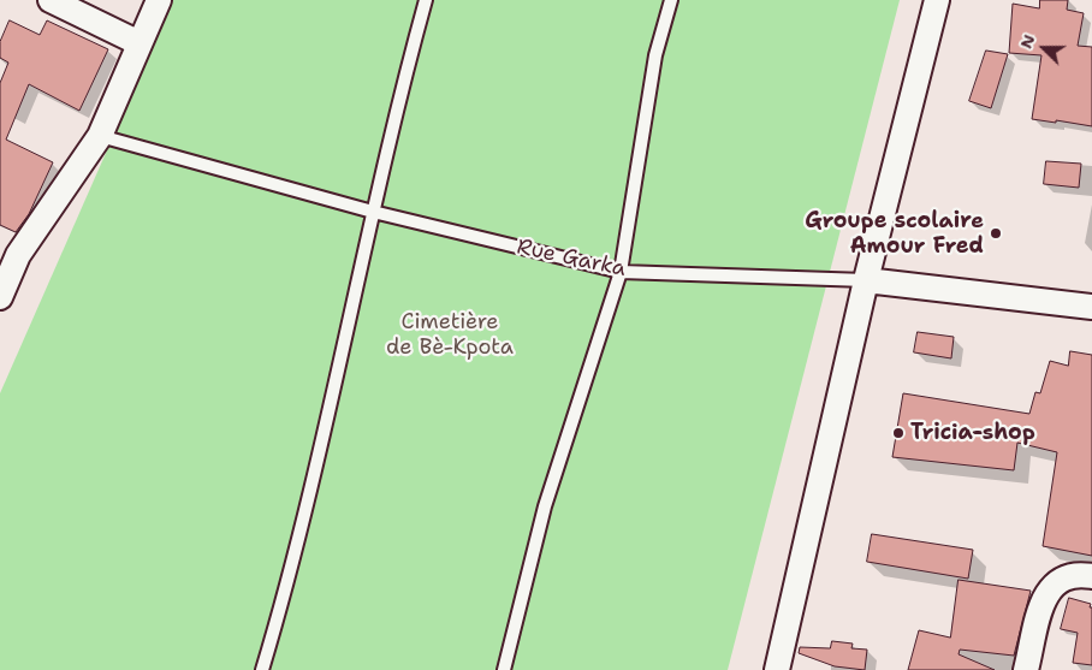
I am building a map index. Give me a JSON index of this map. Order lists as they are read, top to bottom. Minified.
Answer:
{"streets":{"street":["Rue Garka"]},"parks":["Cimetière de Bè-Kpota"],"places":["Groupe scolaire Amour Fred","Tricia-shop"],"north":"left"}
